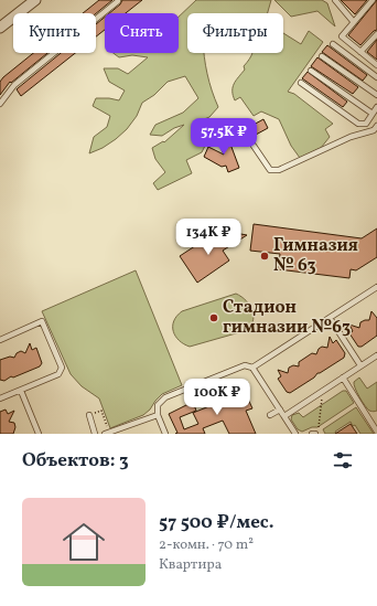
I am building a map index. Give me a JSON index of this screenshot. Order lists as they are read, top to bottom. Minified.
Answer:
{"places":["Гимназия № 63","Стадион гимназии №63"],"page":{"chip":["Купить","Снять","Фильтры"],"price":["57.5K ₽","134K ₽","100K ₽"],"heading":"Объектов: 3","list":[{"name":"57 500 ₽/мес.","note":"2-комн. · 70 m² · Квартира"}]}}
